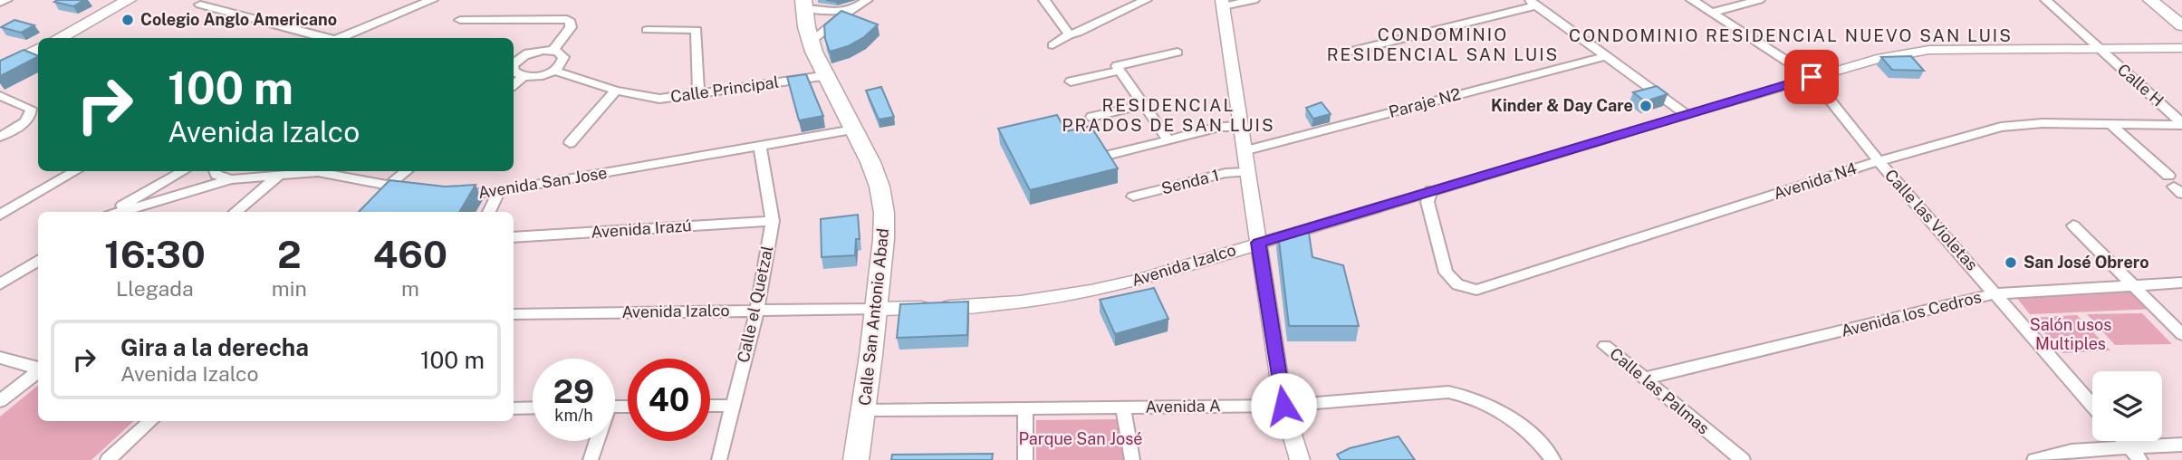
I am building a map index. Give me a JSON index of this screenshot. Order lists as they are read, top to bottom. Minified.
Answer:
{"streets":{"main road":["Calle San Antonio Abad"],"street":["Calle H","Calle Principal","Paraje N2","Avenida N4","Senda 1","Avenida San Jose","Calle las Violetas","Avenida Irazú","Avenida Izalco","Calle el Quetzal","Avenida los Cedros","Calle las Palmas","Avenida A"]},"crossings":[["Calle H","Avenida N4"],["Calle H","Avenida Izalco"],["Calle Principal","Calle San Antonio Abad"],["Avenida N4","Calle las Violetas"],["Avenida N4","Avenida Izalco"],["Avenida San Jose","Calle el Quetzal"],["Avenida San Jose","Calle San Antonio Abad"],["Calle las Violetas","Avenida Izalco"],["Calle las Violetas","Avenida los Cedros"],["Avenida Irazú","Calle el Quetzal"],["Avenida Izalco","Calle el Quetzal"],["Avenida Izalco","Calle San Antonio Abad"],["Avenida los Cedros","Calle las Palmas"],["Calle San Antonio Abad","Avenida A"]],"districts":["CONDOMINIO RESIDENCIAL SAN LUIS","CONDOMINIO RESIDENCIAL NUEVO SAN LUIS","RESIDENCIAL PRADOS DE SAN LUIS"],"parks":["Salón usos Multiples","Parque San José"],"places":["Colegio Anglo Americano","Kinder & Day Care","San José Obrero"],"page":{"turn":["100 m","Avenida Izalco"],"eta":["16:30","Llegada","2","min","460","m"],"list":[{"name":"Gira a la derecha","note":"Avenida Izalco","value":"100 m"}],"speed":"29 km/h","limit":"40"}}
